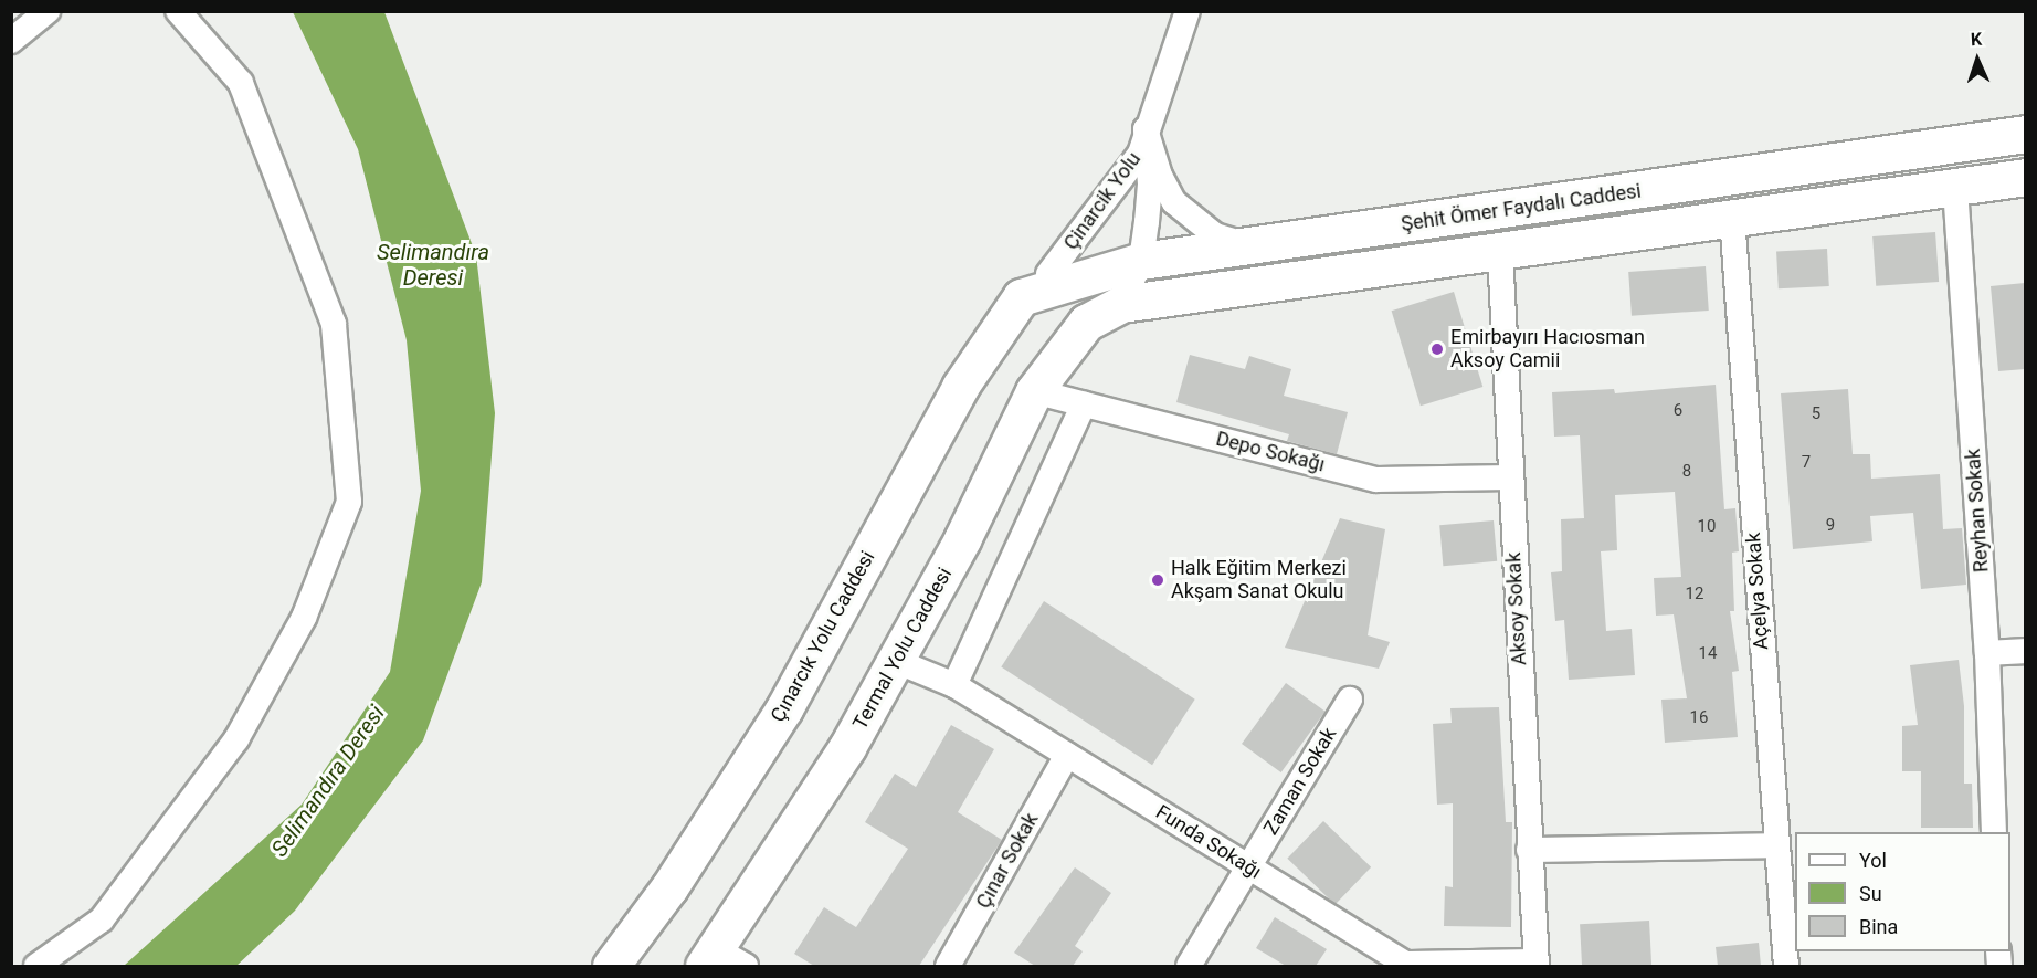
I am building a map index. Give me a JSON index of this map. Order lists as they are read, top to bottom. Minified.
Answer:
{"streets":{"main road":["Şehit Ömer Faydalı Caddesi","Çınarcık Yolu Caddesi","Termal Yolu Caddesi"],"street":["Çinarcik Yolu","Depo Sokağı","Reyhan Sokak","Açelya Sokak","Aksoy Sokak","Zaman Sokak","Funda Sokağı","Çınar Sokak"]},"crossings":[["Şehit Ömer Faydalı Caddesi","Reyhan Sokak"],["Şehit Ömer Faydalı Caddesi","Açelya Sokak"],["Şehit Ömer Faydalı Caddesi","Aksoy Sokak"],["Şehit Ömer Faydalı Caddesi","Çınarcık Yolu Caddesi"],["Şehit Ömer Faydalı Caddesi","Termal Yolu Caddesi"],["Depo Sokağı","Aksoy Sokak"],["Depo Sokağı","Termal Yolu Caddesi"],["Aksoy Sokak","Funda Sokağı"],["Termal Yolu Caddesi","Funda Sokağı"],["Zaman Sokak","Funda Sokağı"],["Funda Sokağı","Çınar Sokak"]],"water":["Selimandıra Deresi"],"places":["Emirbayırı Hacıosman Aksoy Camii","Halk Eğitim Merkezi Akşam Sanat Okulu"],"house_numbers":["6","5","7","8","9","10","12","14","16"],"legend":["Yol","Su","Bina"],"north":"top"}
